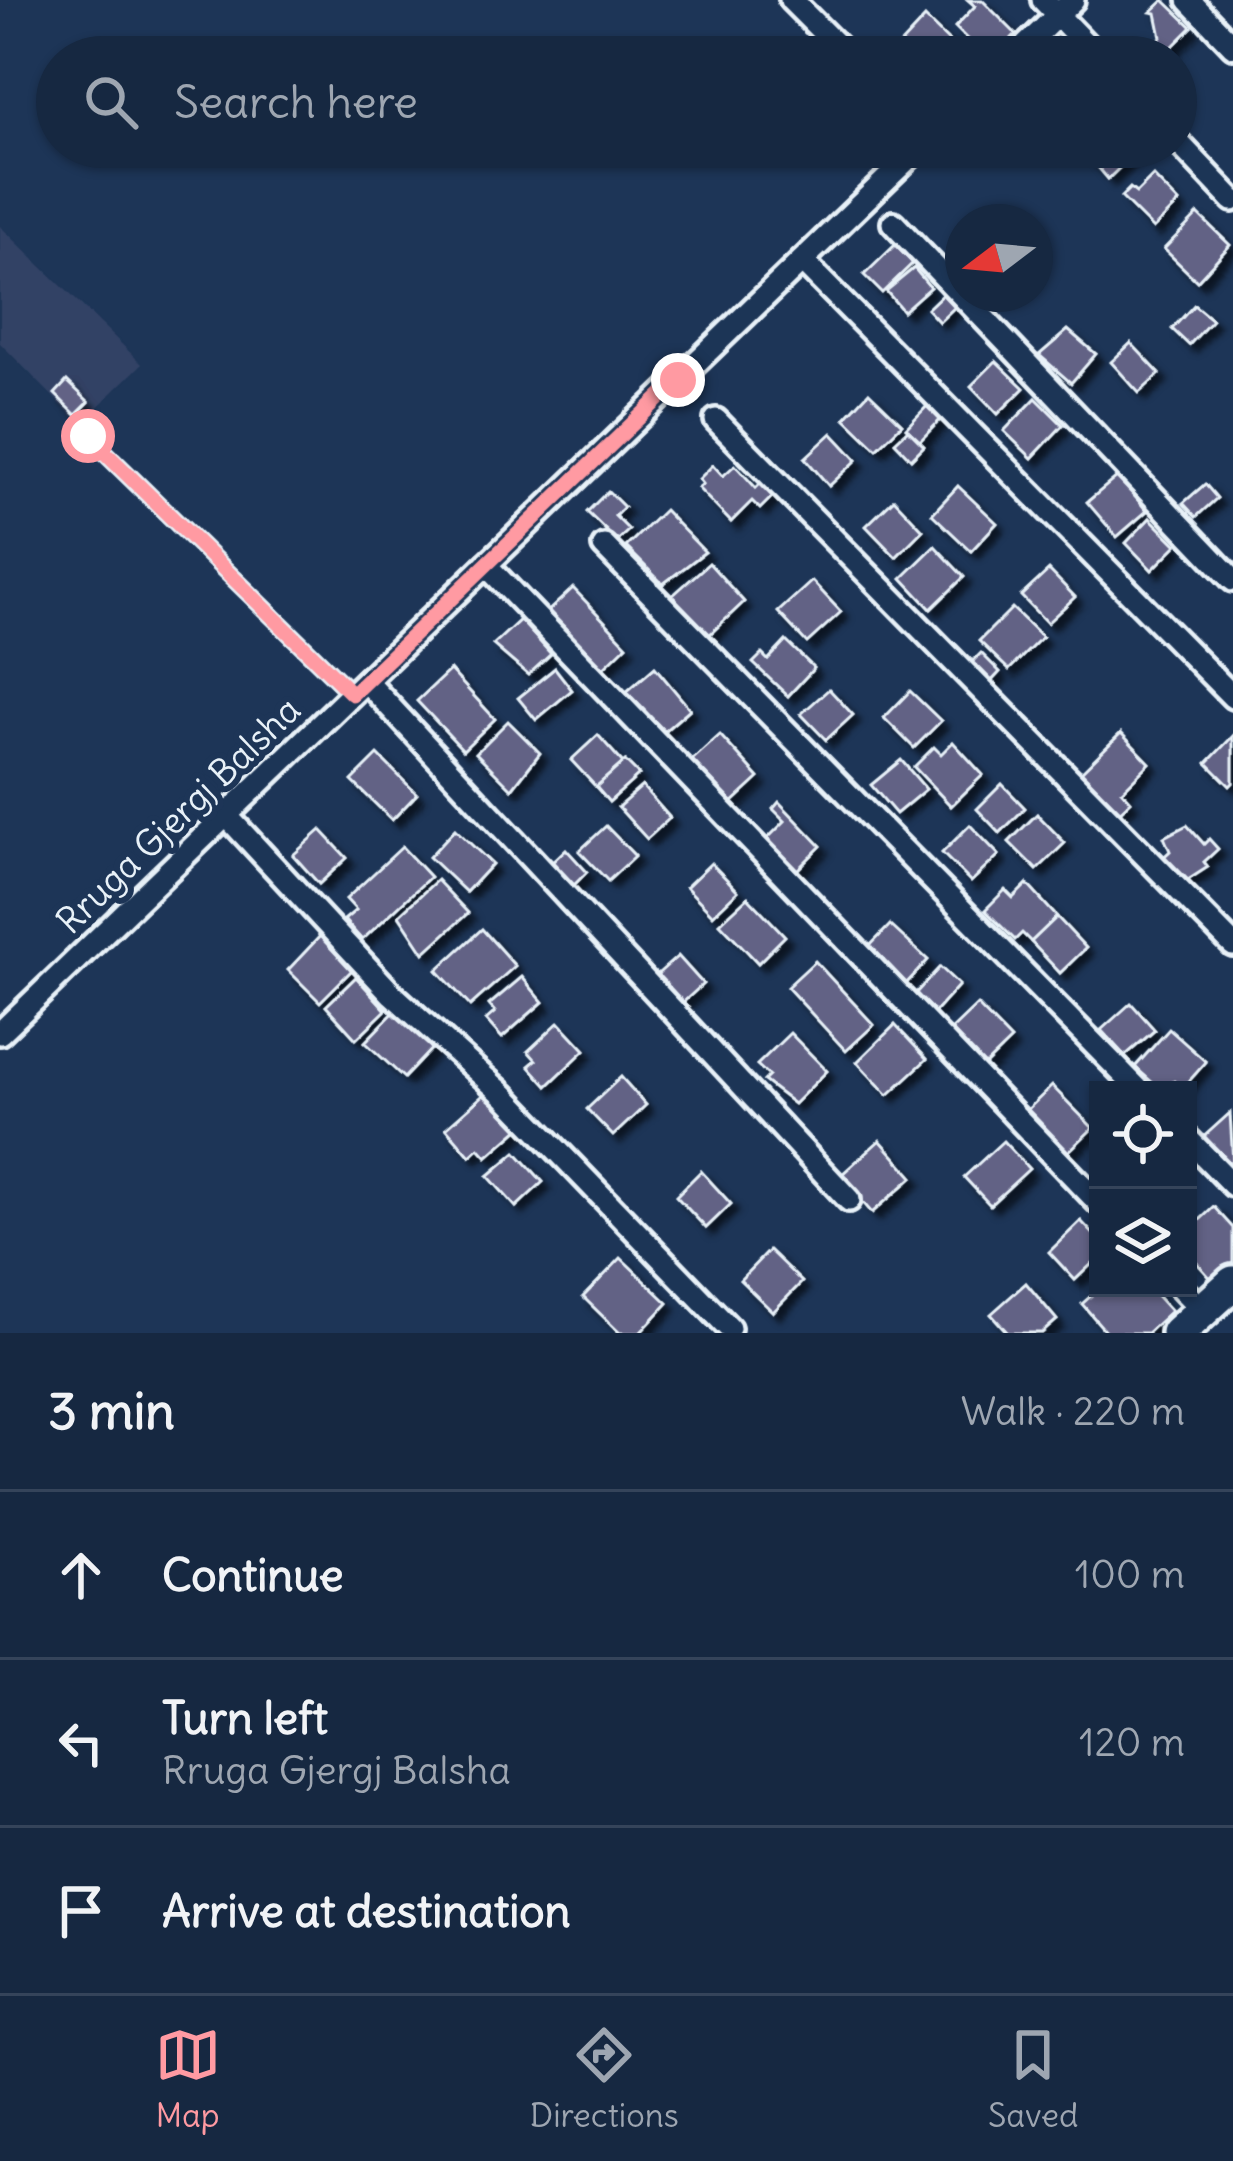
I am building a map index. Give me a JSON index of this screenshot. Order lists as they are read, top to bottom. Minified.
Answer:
{"streets":{"street":["Rruga Gjergj Balsha"]},"north":"left","page":{"search":"Search here","heading":["3 min","Walk · 220 m"],"list":[["Continue","100 m"],["Turn left","Rruga Gjergj Balsha","120 m"],"Arrive at destination"],"nav":["Map","Directions","Saved"]}}
